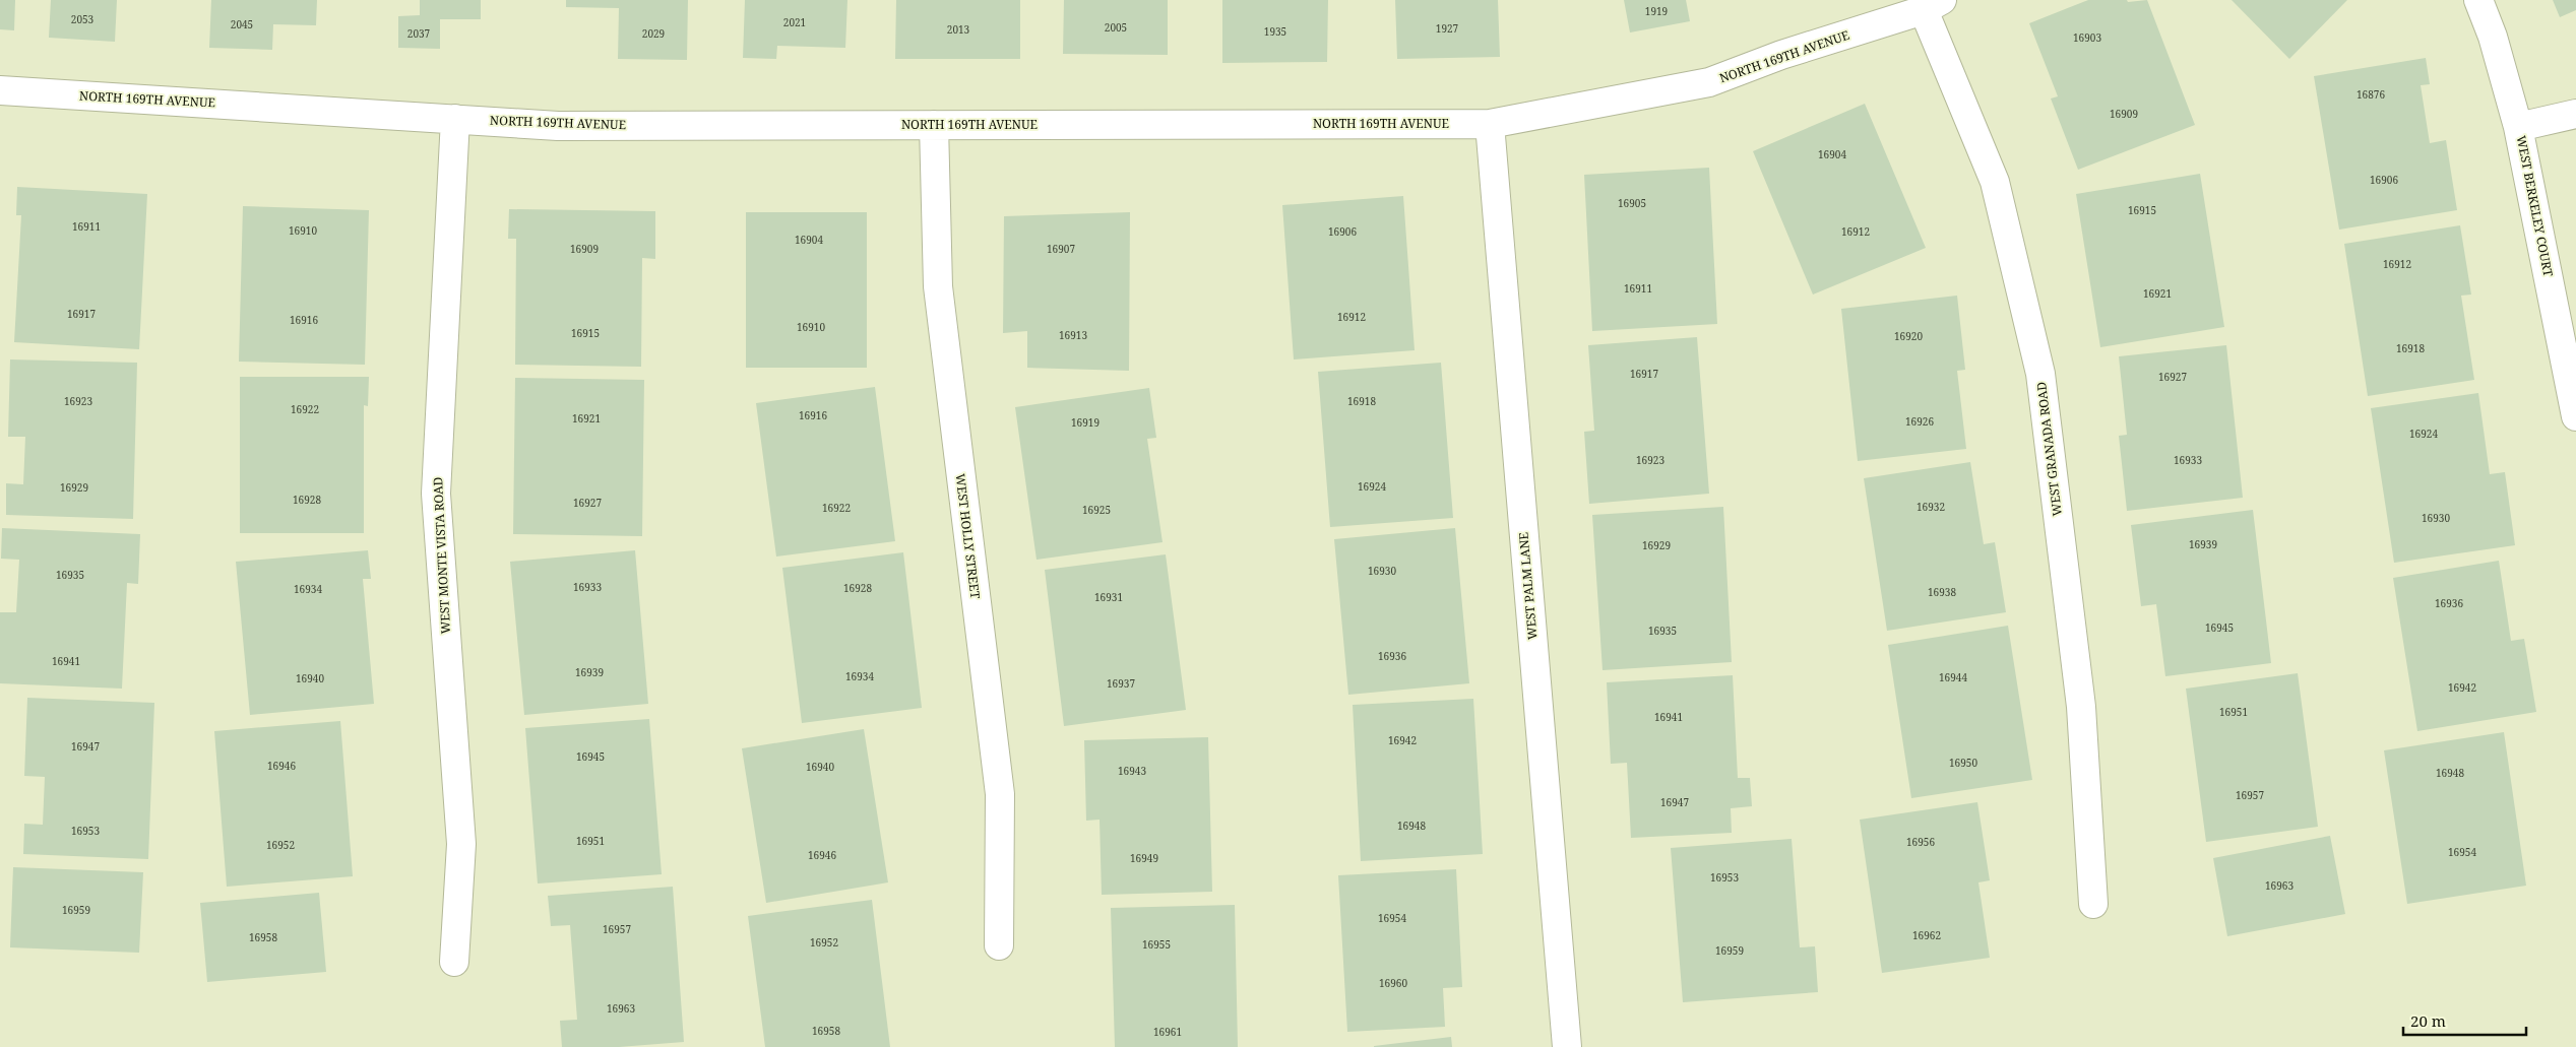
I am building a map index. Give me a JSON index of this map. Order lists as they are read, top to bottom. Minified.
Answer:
{"streets":{"street":["NORTH 169TH AVENUE","WEST BERKELEY COURT","WEST GRANADA ROAD","WEST HOLLY STREET","WEST MONTE VISTA ROAD","WEST PALM LANE"]},"crossings":[["NORTH 169TH AVENUE","WEST GRANADA ROAD"],["NORTH 169TH AVENUE","WEST HOLLY STREET"],["NORTH 169TH AVENUE","WEST MONTE VISTA ROAD"],["NORTH 169TH AVENUE","WEST PALM LANE"]],"house_numbers":["1919","2053","2021","2045","2005","1927","2013","1935","2037","2029","16903","16876","16909","16904","16906","16905","16915","16911","16910","16906","16912","16904","16909","16907","16912","16911","16921","16917","16912","16916","16910","16915","16913","16920","16918","16917","16927","16923","16918","16922","16916","16921","16926","16919","16924","16923","16933","16924","16929","16928","16927","16932","16922","16925","16930","16939","16929","16930","16935","16933","16928","16934","16938","16931","16936","16945","16935","16936","16941","16939","16934","16944","16940","16937","16942","16951","16941","16942","16947","16945","16950","16946","16940","16943","16948","16957","16947","16948","16953","16951","16956","16952","16954","16946","16949","16953","16963","16959","16954","16957","16962","16958","16952","16955","16959","16960","16963","16958","16961"],"scale_bar":"20 m"}
